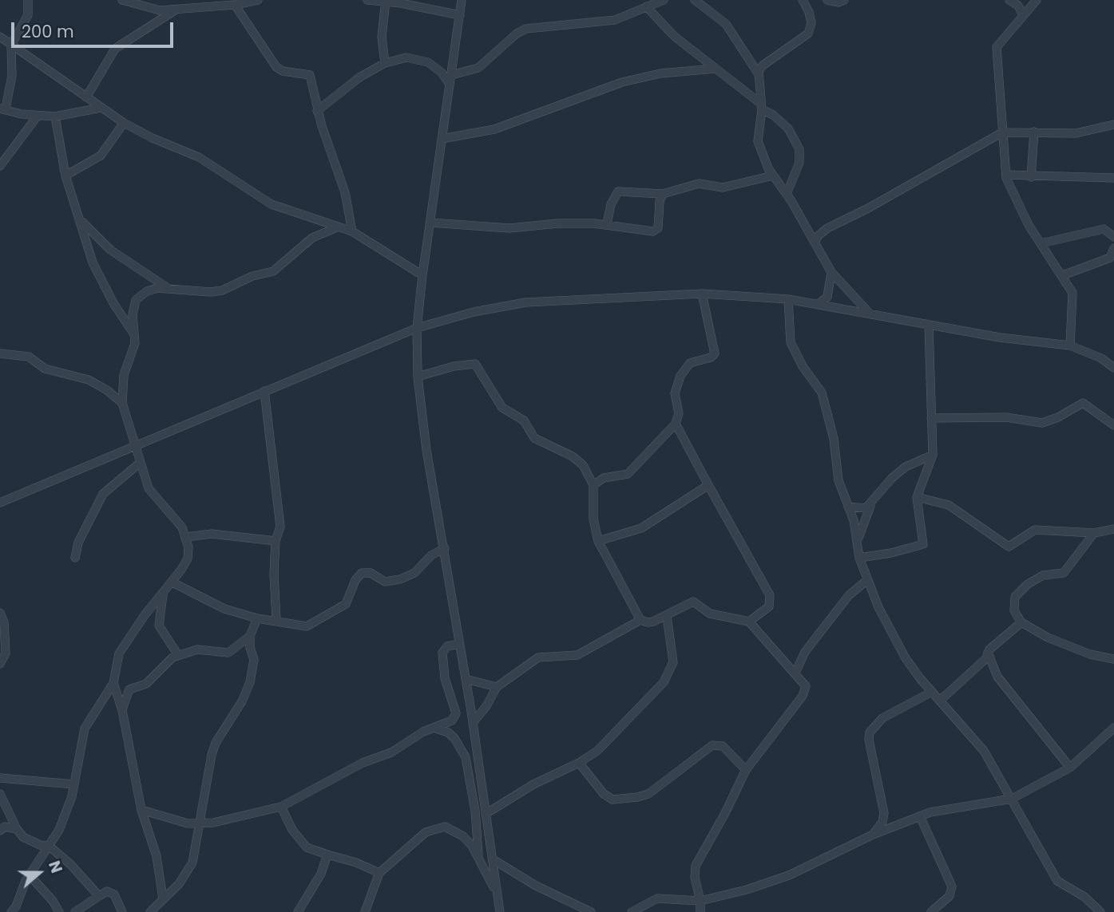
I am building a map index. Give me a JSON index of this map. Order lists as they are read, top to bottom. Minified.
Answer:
{"scale_bar":"200 m","north":"right"}
